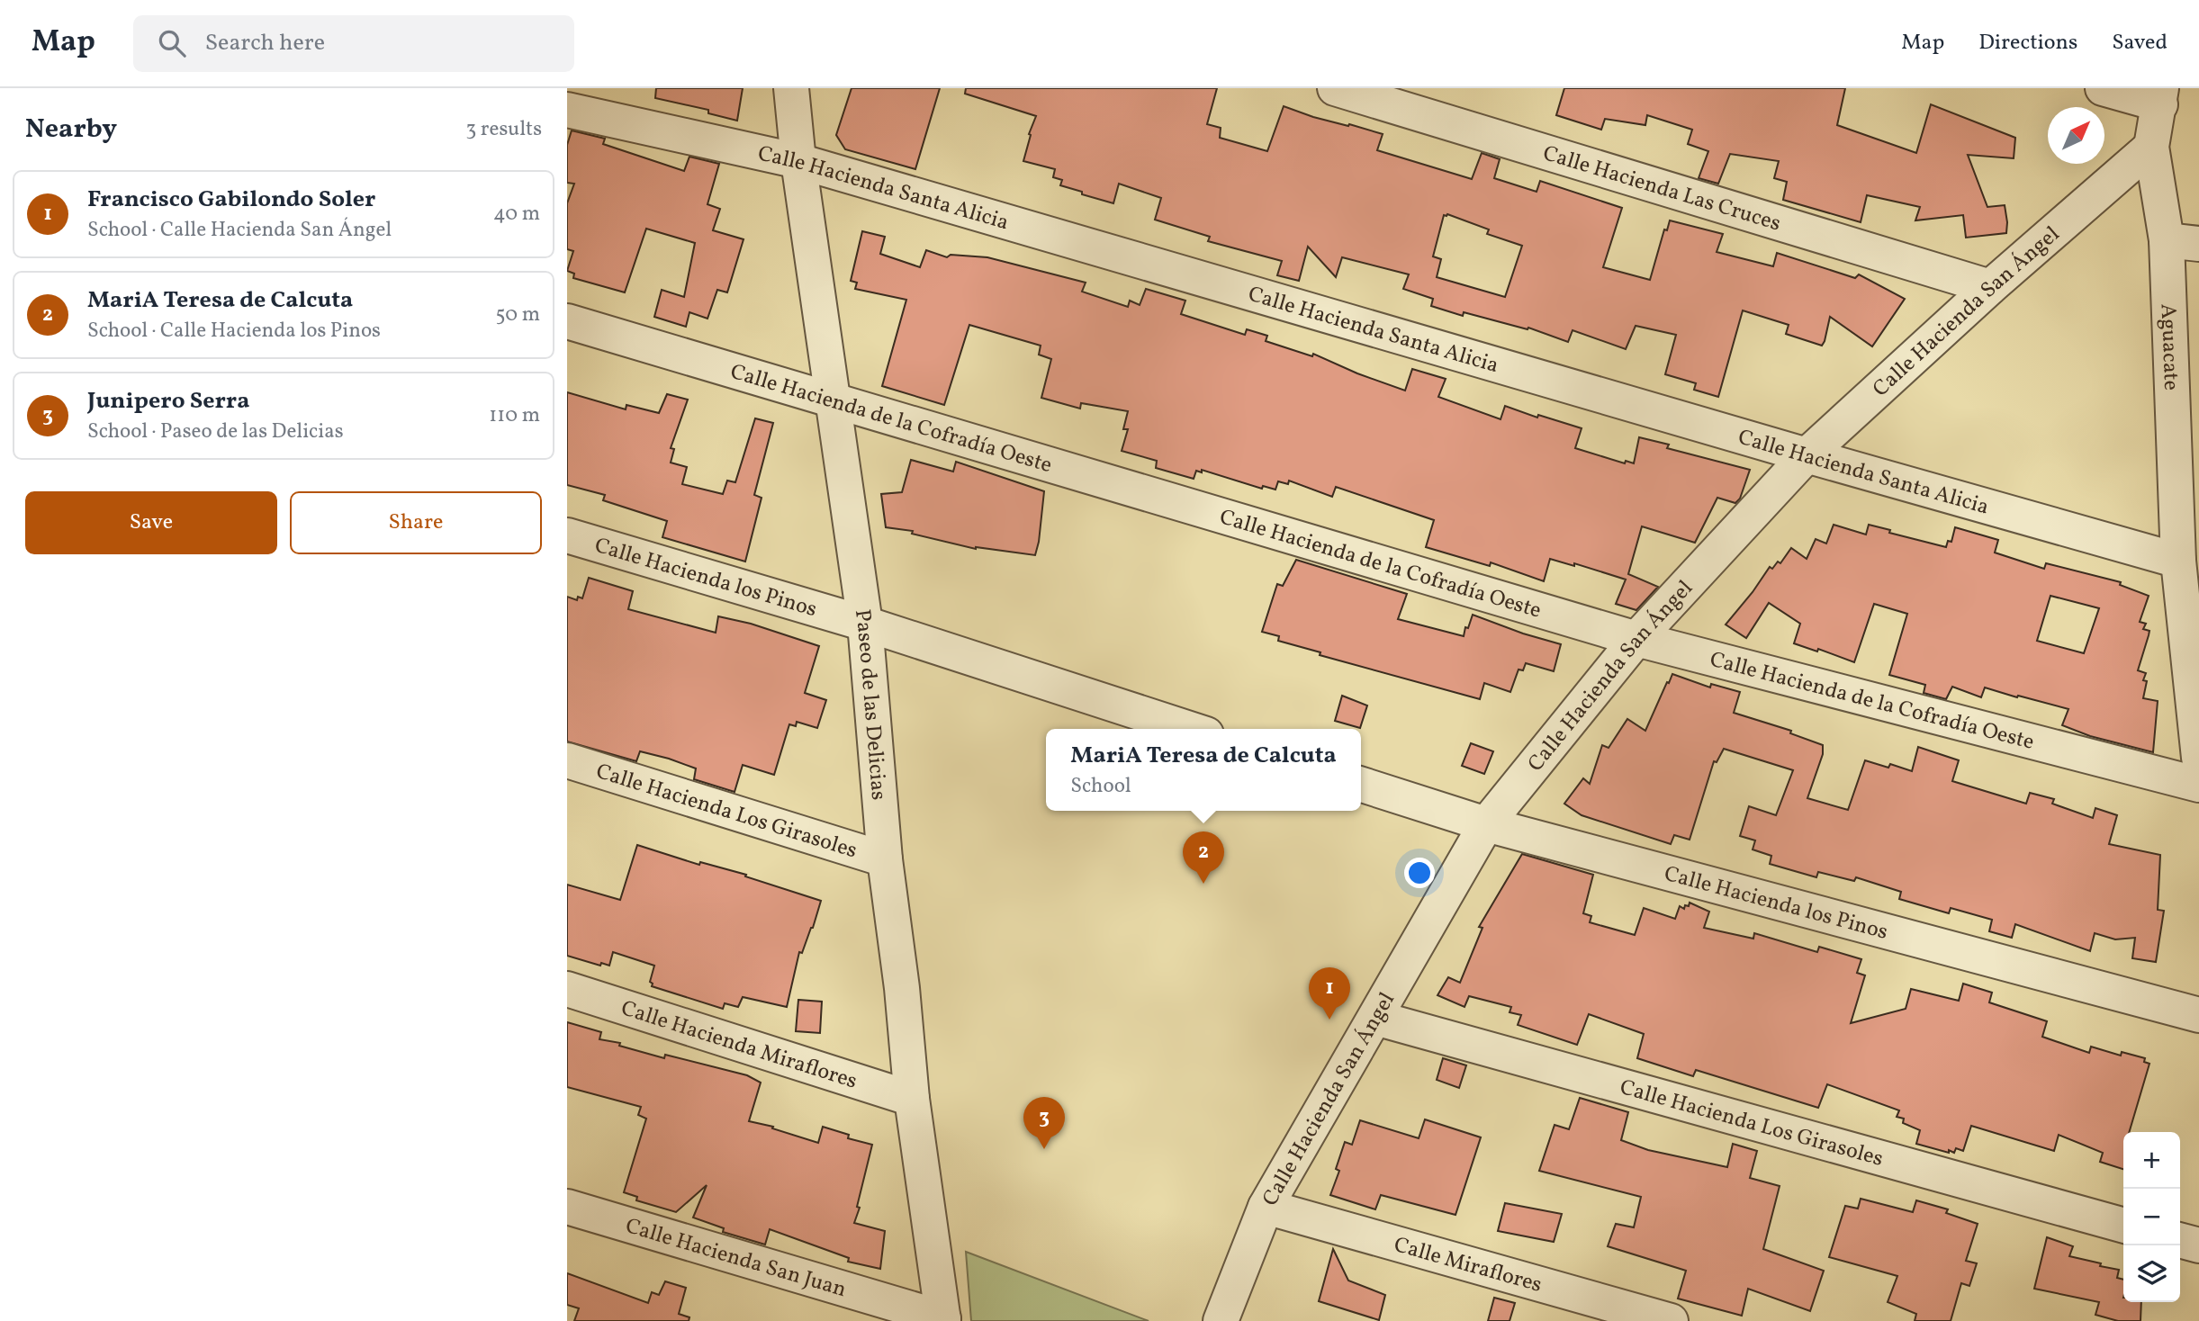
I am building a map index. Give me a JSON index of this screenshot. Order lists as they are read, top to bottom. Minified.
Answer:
{"streets":{"street":["Calle Hacienda Las Cruces","Calle Hacienda Santa Alicia","Calle Hacienda San Ángel","Aguacate","Calle Hacienda de la Cofradía Oeste","Calle Hacienda los Pinos","Paseo de las Delicias","Calle Hacienda Los Girasoles","Calle Hacienda Miraflores","Calle Hacienda San Juan","Calle Miraflores"]},"crossings":[["Calle Hacienda Las Cruces","Calle Hacienda San Ángel"],["Calle Hacienda Santa Alicia","Calle Hacienda San Ángel"],["Calle Hacienda Santa Alicia","Aguacate"],["Calle Hacienda Santa Alicia","Paseo de las Delicias"],["Calle Hacienda San Ángel","Aguacate"],["Calle Hacienda San Ángel","Calle Hacienda de la Cofradía Oeste"],["Calle Hacienda San Ángel","Calle Hacienda los Pinos"],["Calle Hacienda San Ángel","Calle Hacienda Los Girasoles"],["Calle Hacienda San Ángel","Calle Miraflores"],["Calle Hacienda de la Cofradía Oeste","Paseo de las Delicias"],["Calle Hacienda los Pinos","Paseo de las Delicias"],["Paseo de las Delicias","Calle Hacienda Los Girasoles"],["Paseo de las Delicias","Calle Hacienda Miraflores"],["Paseo de las Delicias","Calle Hacienda San Juan"]],"north":"top right","page":{"header":"Map","search":"Search here","nav":["Map","Directions","Saved"],"heading":["Nearby","3 results"],"list":[{"mark":"1","name":"Francisco Gabilondo Soler","note":"School · Calle Hacienda San Ángel","value":"40 m"},{"mark":"2","name":"MariA Teresa de Calcuta","note":"School · Calle Hacienda los Pinos","value":"50 m"},{"mark":"3","name":"Junipero Serra","note":"School · Paseo de las Delicias","value":"110 m"}],"buttons":["Save","Share"],"popup":["MariA Teresa de Calcuta","School"],"pins":["2","1","3"],"map_buttons":["+","−"]}}
